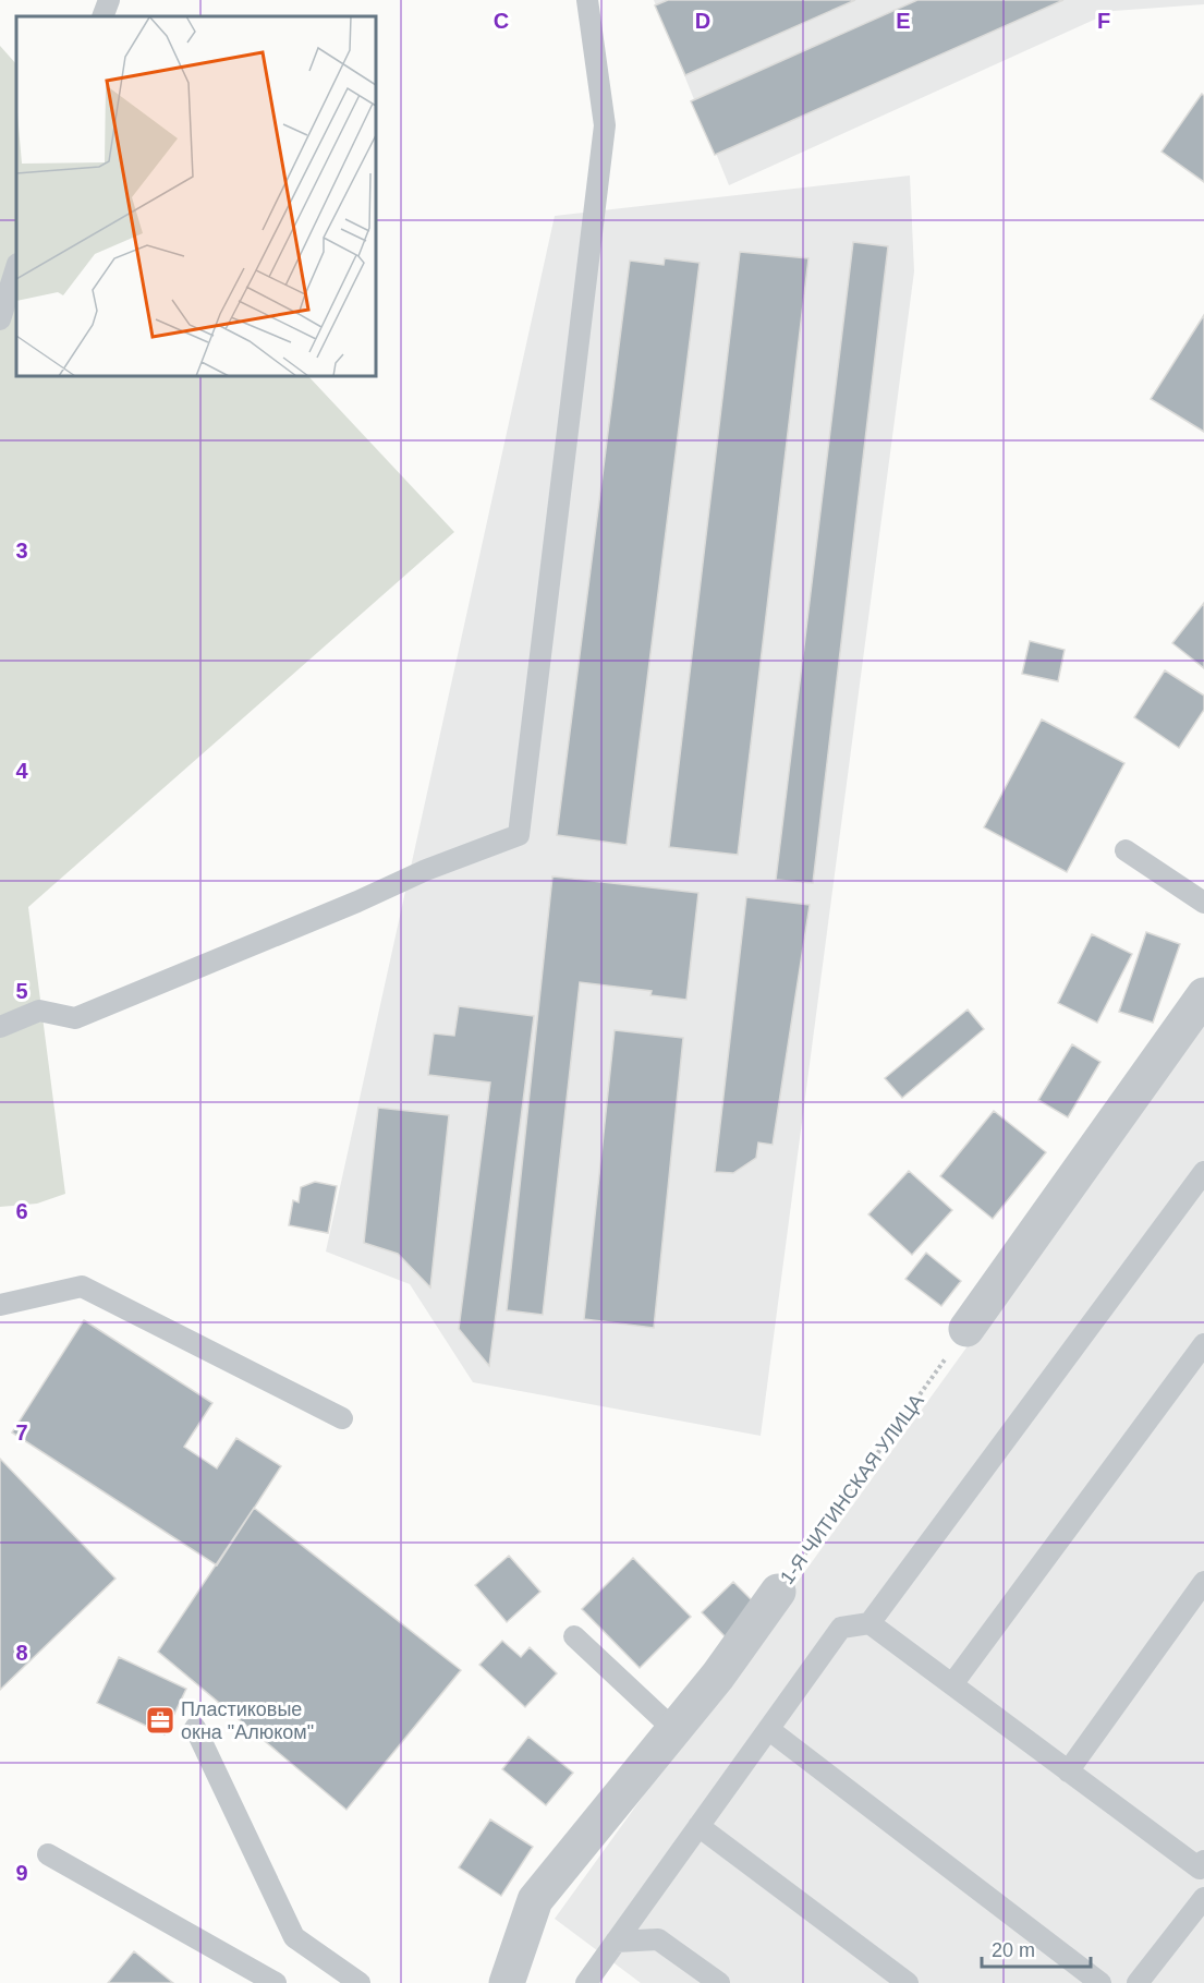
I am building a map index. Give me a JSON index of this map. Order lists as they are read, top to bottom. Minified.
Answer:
{"streets":{"street":["1-Я ЧИТИНСКАЯ УЛИЦА"]},"places":{"office":["Пластиковые окна \"Алюком\""]},"scale_bar":"20 m","grid":{"columns":["C","D","E","F"],"rows":["3","4","5","6","7","8","9"]}}
